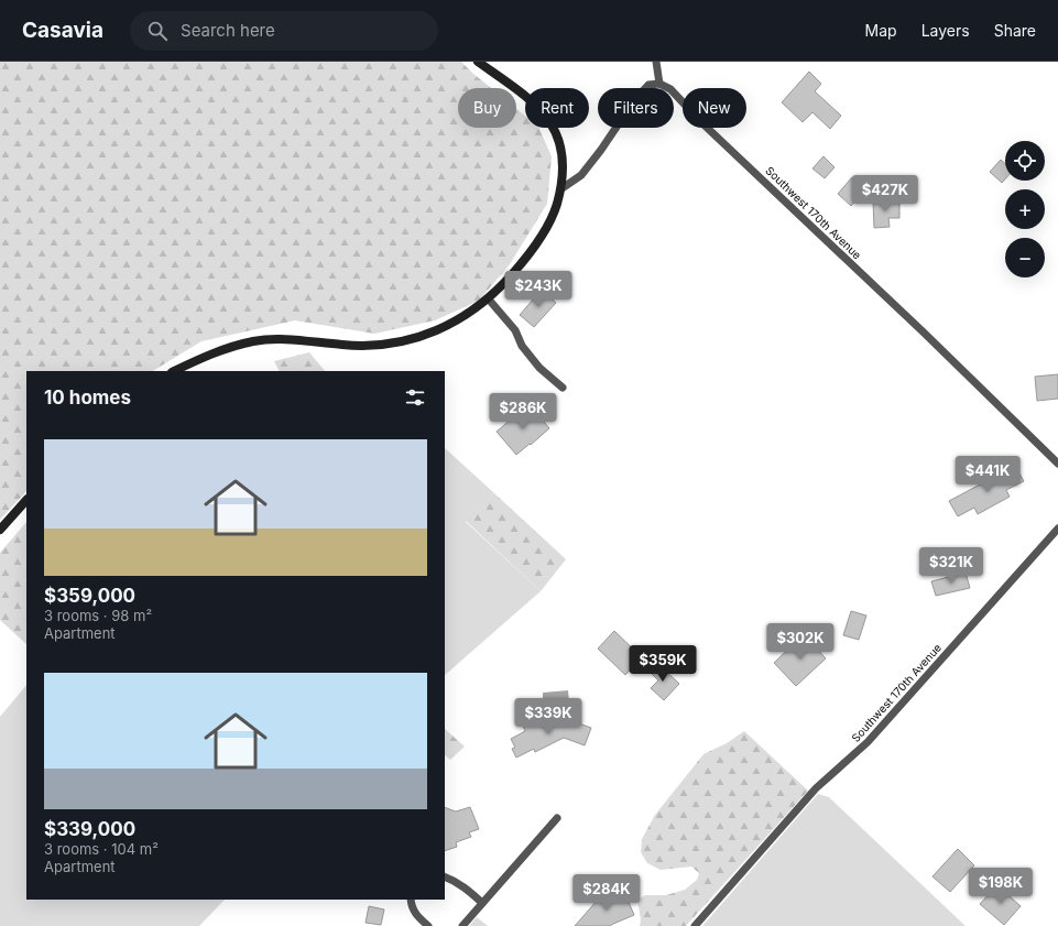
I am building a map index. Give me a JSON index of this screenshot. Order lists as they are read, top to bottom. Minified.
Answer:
{"streets":{"lane":["Southwest 170th Avenue"]},"page":{"header":"Casavia","search":"Search here","nav":["Map","Layers","Share"],"chip":["Buy","Rent","Filters","New"],"map_buttons":["+","−"],"price":["$427K","$243K","$286K","$441K","$321K","$302K","$359K","$339K","$198K","$284K"],"heading":"10 homes","list":[{"name":"$359,000","note":"3 rooms · 98 m² · Apartment"},{"name":"$339,000","note":"3 rooms · 104 m² · Apartment"}]}}
